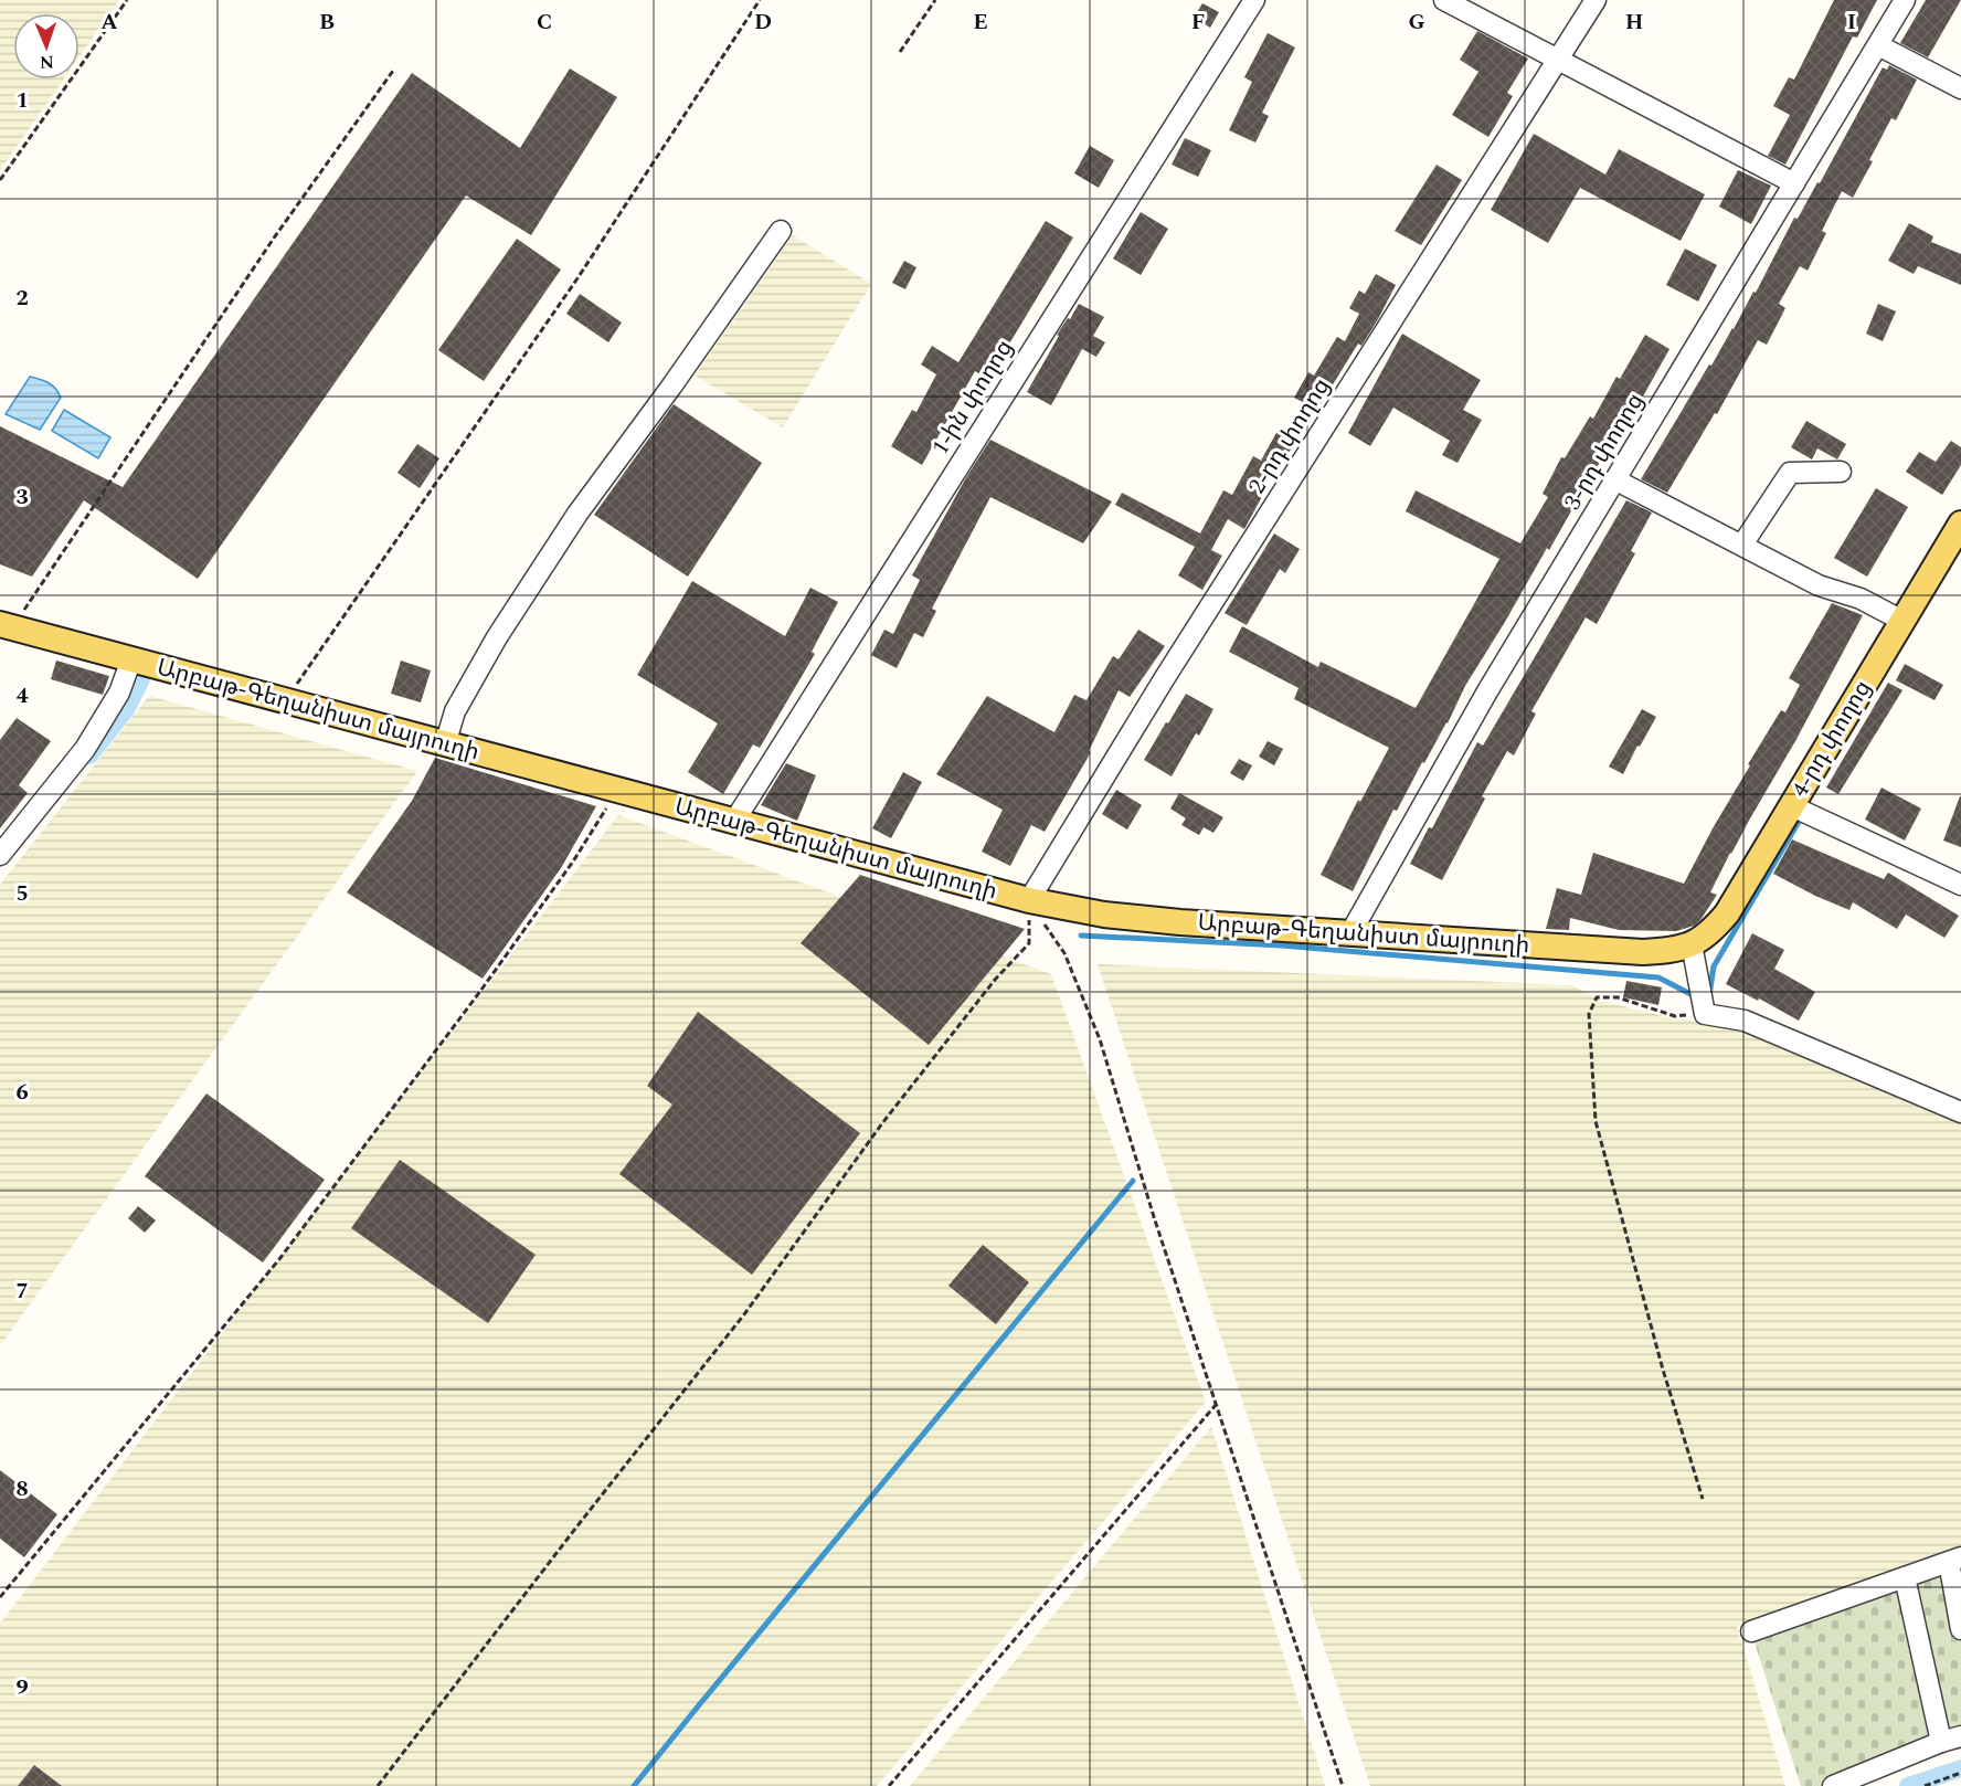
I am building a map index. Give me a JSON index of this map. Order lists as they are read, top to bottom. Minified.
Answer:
{"streets":{"main road":["Արբաթ-Գեղանիստ մայրուղի","4-րդ փողոց"],"street":["1-ին փողոց","2-րդ փողոց","3-րդ փողոց"]},"crossings":[["1-ին փողոց","Արբաթ-Գեղանիստ մայրուղի"],["2-րդ փողոց","Արբաթ-Գեղանիստ մայրուղի"],["3-րդ փողոց","Արբաթ-Գեղանիստ մայրուղի"],["Արբաթ-Գեղանիստ մայրուղի","4-րդ փողոց"]],"north":"bottom","grid":{"columns":["A","B","C","D","E","F","G","H","I"],"rows":["1","2","3","4","5","6","7","8","9"]}}
